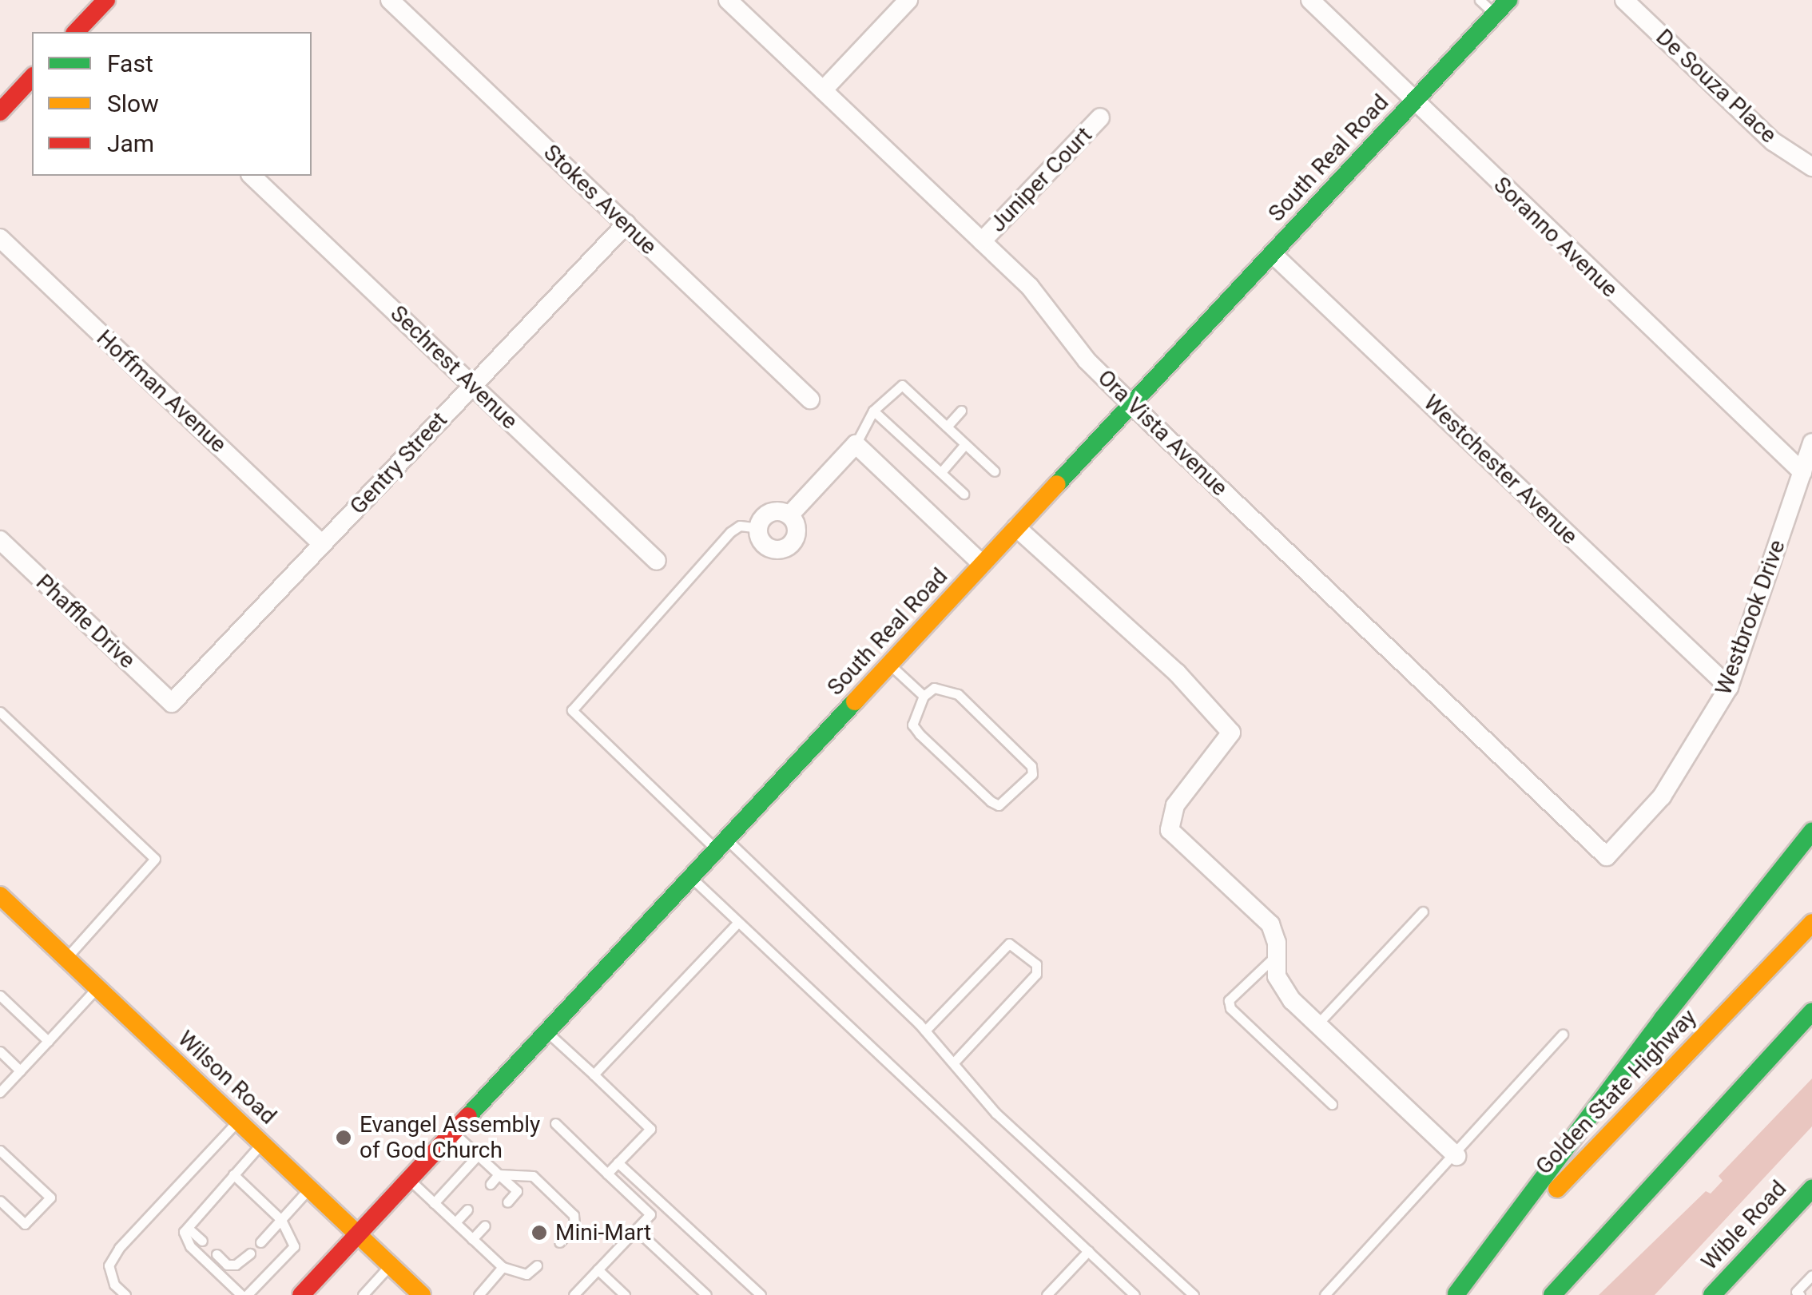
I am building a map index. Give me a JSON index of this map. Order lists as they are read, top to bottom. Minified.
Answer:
{"streets":{"main road":["South Real Road","Wilson Road","Golden State Highway","Wible Road"],"street":["De Souza Place","Juniper Court","Stokes Avenue","Soranno Avenue","Sechrest Avenue","Hoffman Avenue","Ora Vista Avenue","Gentry Street","Westchester Avenue","Westbrook Drive","Phaffle Drive"]},"crossings":[["South Real Road","Soranno Avenue"],["South Real Road","Ora Vista Avenue"],["South Real Road","Westchester Avenue"],["South Real Road","Wilson Road"],["Juniper Court","Ora Vista Avenue"],["Stokes Avenue","Gentry Street"],["Soranno Avenue","Westbrook Drive"],["Sechrest Avenue","Gentry Street"],["Hoffman Avenue","Gentry Street"],["Ora Vista Avenue","Westbrook Drive"],["Gentry Street","Phaffle Drive"],["Westchester Avenue","Westbrook Drive"]],"places":["Evangel Assembly of God Church","Mini-Mart"],"legend":["Fast","Slow","Jam"]}
